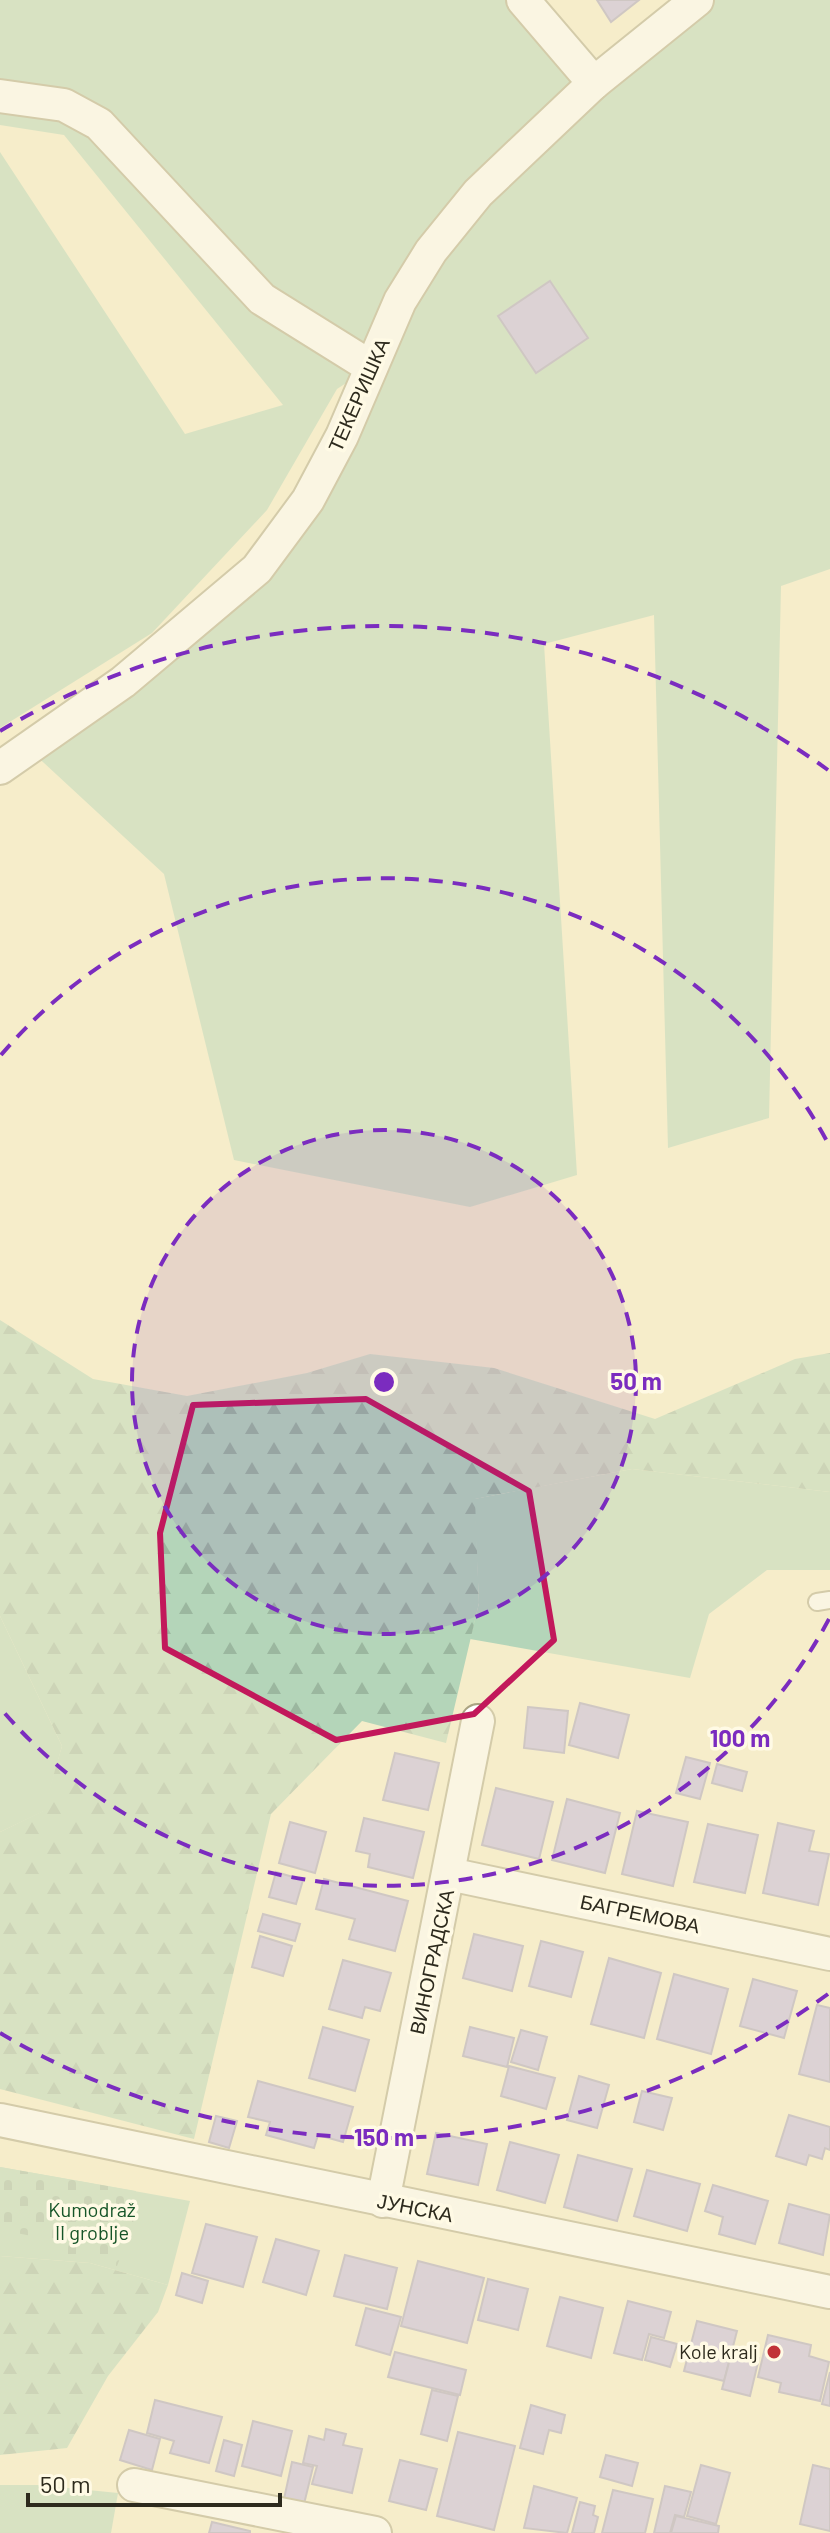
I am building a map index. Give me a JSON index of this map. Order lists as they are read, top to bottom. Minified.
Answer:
{"streets":{"street":["ТЕКЕРИШКА","БАГРЕМОВА","ВИНОГРАДСКА","ЈУНСКА"]},"crossings":[["БАГРЕМОВА","ВИНОГРАДСКА"],["ВИНОГРАДСКА","ЈУНСКА"]],"parks":["Kumodraž II groblje"],"places":["Kole kralj"],"scale_bar":"50 m","rings":["50 m","100 m","150 m"]}
